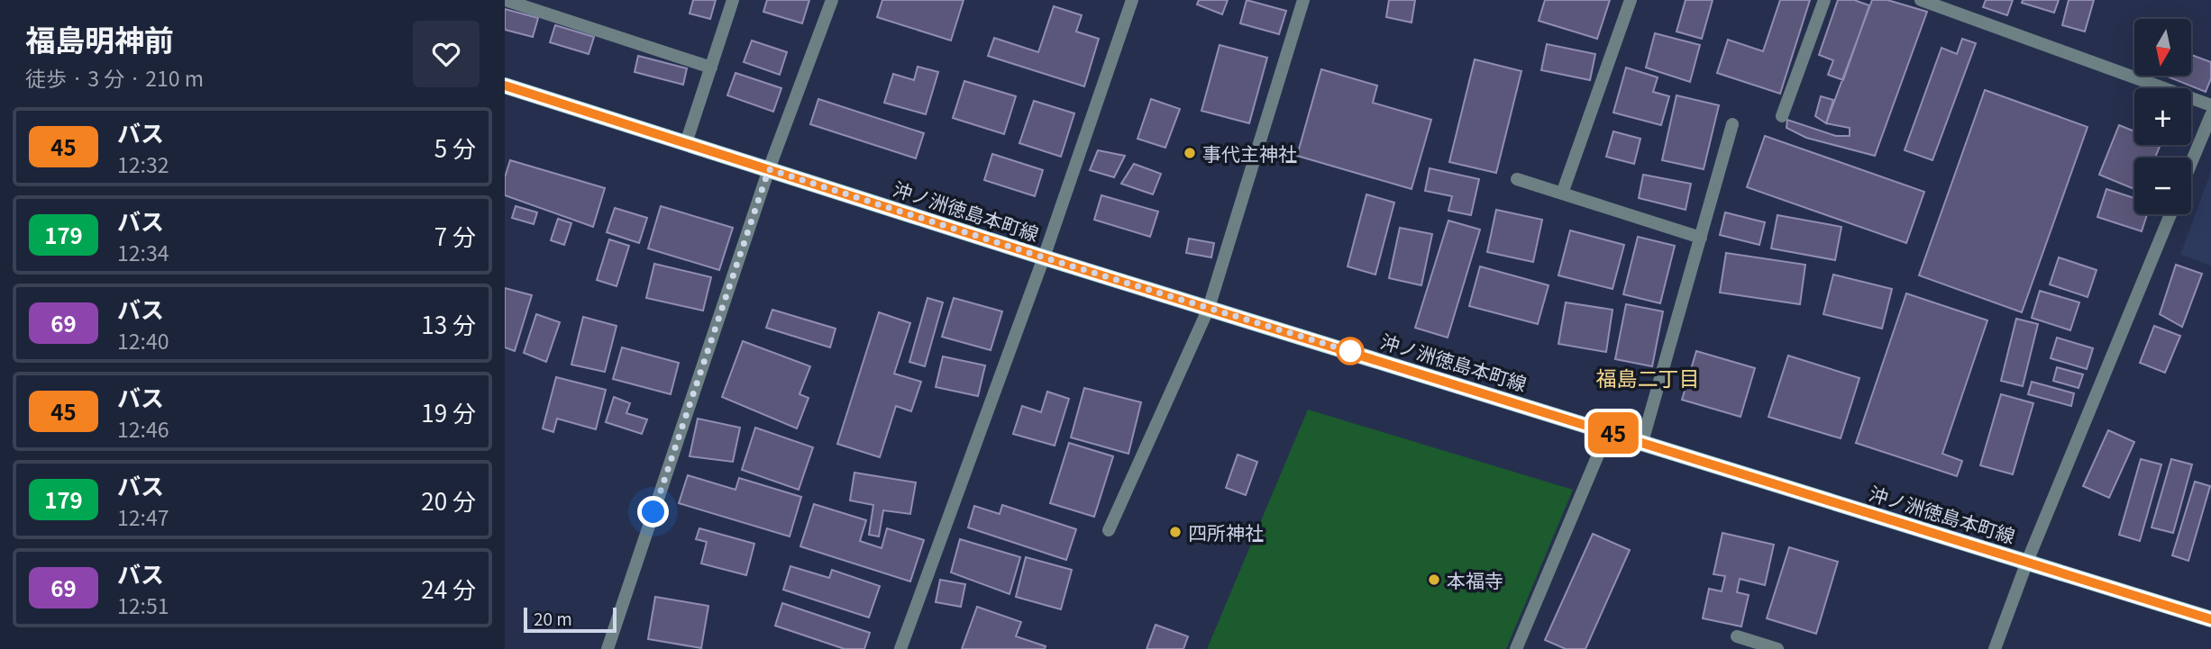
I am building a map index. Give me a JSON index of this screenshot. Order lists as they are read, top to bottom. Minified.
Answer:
{"streets":{"main road":["沖ノ洲徳島本町線"]},"districts":["福島二丁目"],"places":["事代主神社","四所神社","本福寺"],"lines":["bus line 45"],"scale_bar":"20 m","north":"bottom","page":{"heading":["福島明神前","徒歩 · 3 分 · 210 m"],"on_map":"45","map_buttons":["+","−"],"list":[{"mark":"45","name":"バス","note":"12:32","value":"5 分"},{"mark":"179","name":"バス","note":"12:34","value":"7 分"},{"mark":"69","name":"バス","note":"12:40","value":"13 分"},{"mark":"45","name":"バス","note":"12:46","value":"19 分"},{"mark":"179","name":"バス","note":"12:47","value":"20 分"},{"mark":"69","name":"バス","note":"12:51","value":"24 分"}],"scale":"20 m"}}
